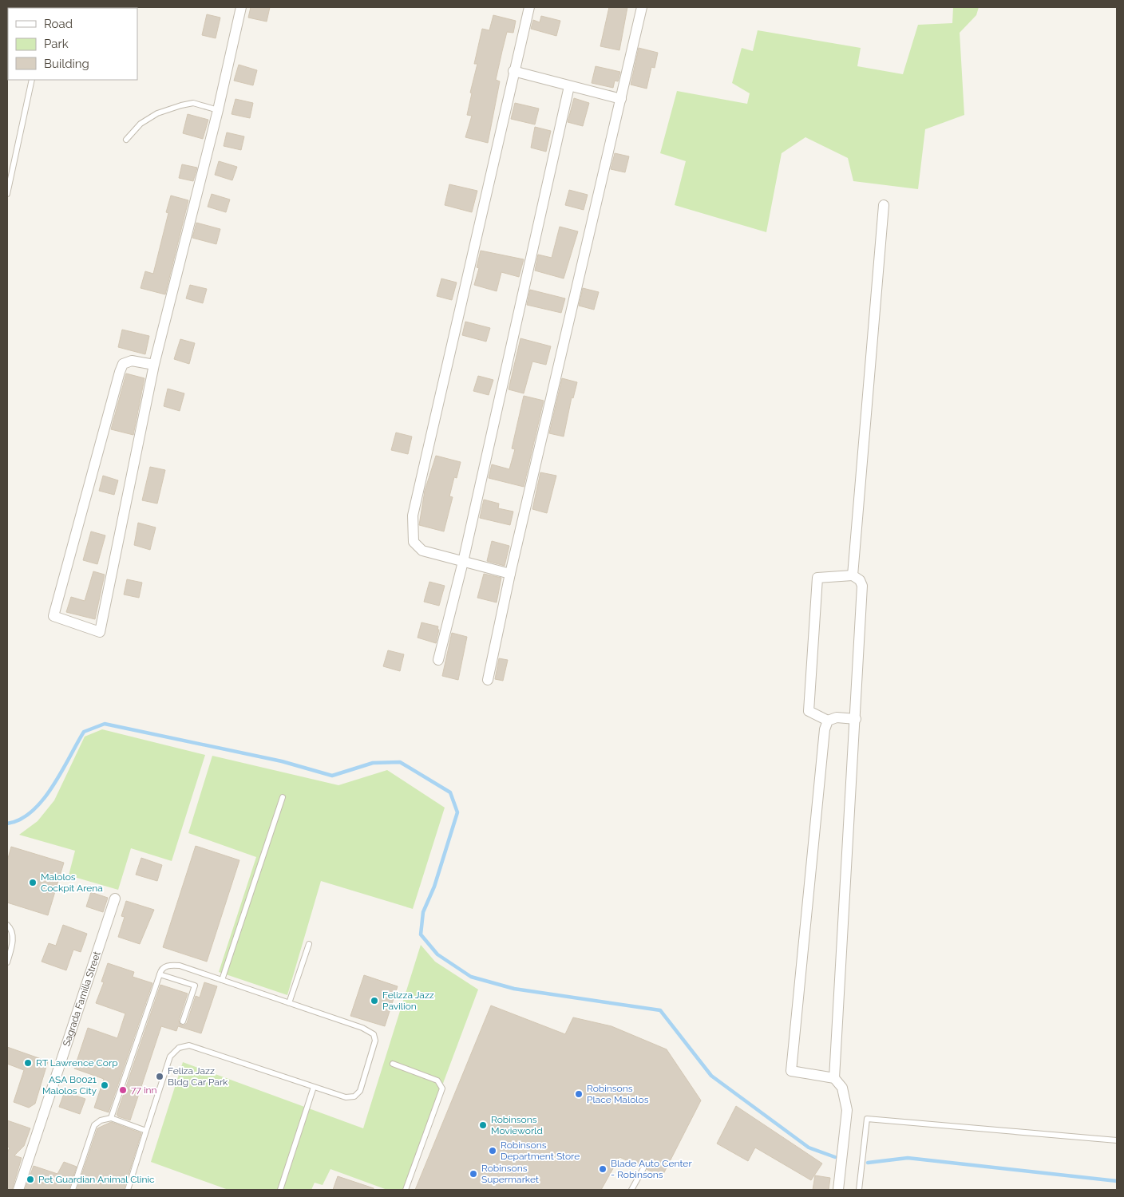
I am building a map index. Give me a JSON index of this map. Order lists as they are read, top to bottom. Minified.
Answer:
{"streets":{"street":["Sagrada Familia Street"]},"places":["Malolos Cockpit Arena","Felizza Jazz Pavilion","RT Lawrence Corp","Feliza Jazz Bldg Car Park","ASA B0021 Malolos City","77 inn","Robinsons Place Malolos","Robinsons Movieworld","Robinsons Department Store","Blade Auto Center - Robinsons","Robinsons Supermarket","Pet Guardian Animal Clinic"],"legend":["Road","Park","Building"]}
